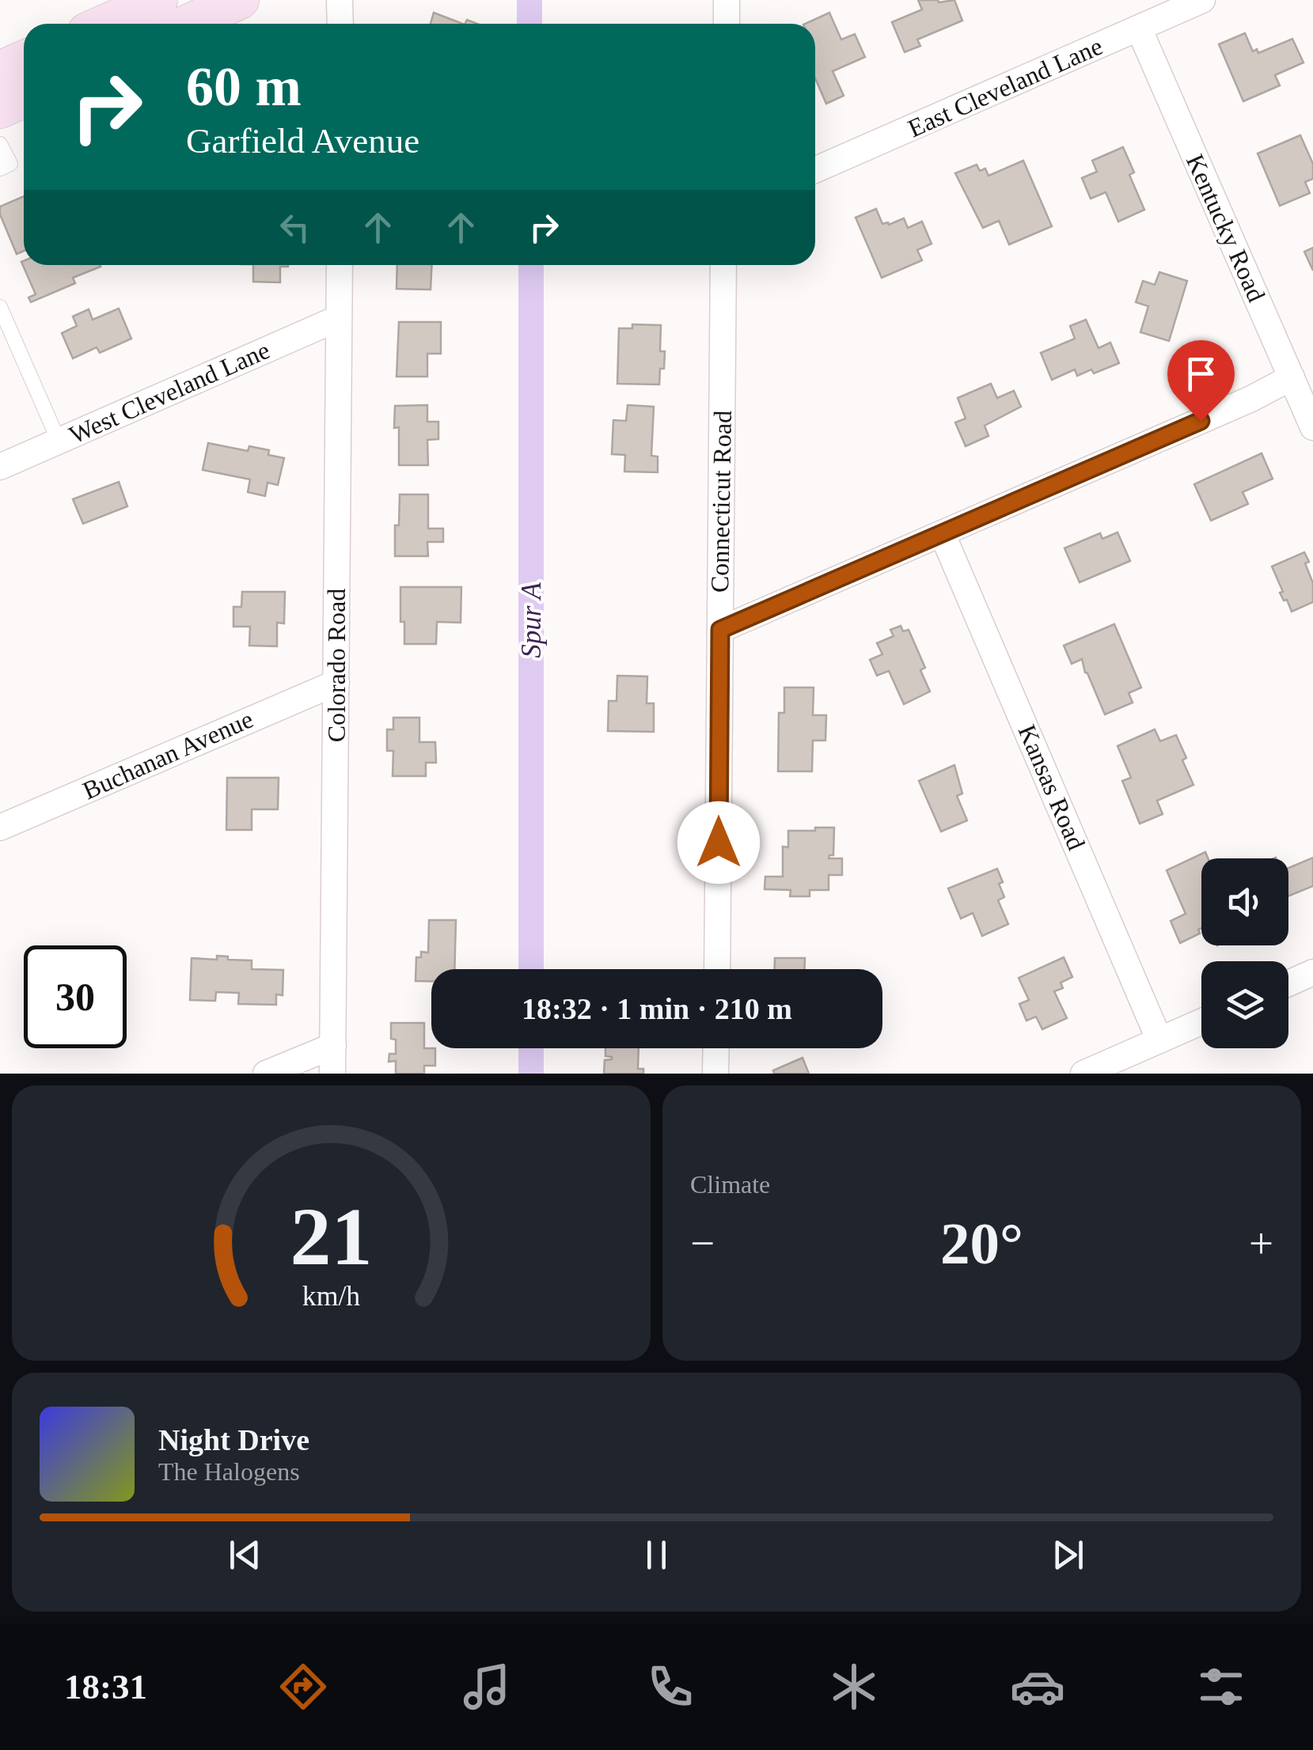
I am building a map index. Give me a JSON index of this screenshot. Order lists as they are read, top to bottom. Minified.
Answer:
{"streets":{"street":["East Cleveland Lane","Kentucky Road","West Cleveland Lane","Connecticut Road","Colorado Road","Buchanan Avenue","Kansas Road"]},"crossings":[["East Cleveland Lane","Kentucky Road"],["West Cleveland Lane","Colorado Road"],["Colorado Road","Buchanan Avenue"]],"water":["Spur A"],"page":{"turn":["60 m","Garfield Avenue"],"limit":"30","trip":"18:32 · 1 min · 210 m","tile":"Climate","heat":["−","20°","+"],"song":["Night Drive","The Halogens"],"tabs":"18:31","gauge":["21","km/h"]}}
